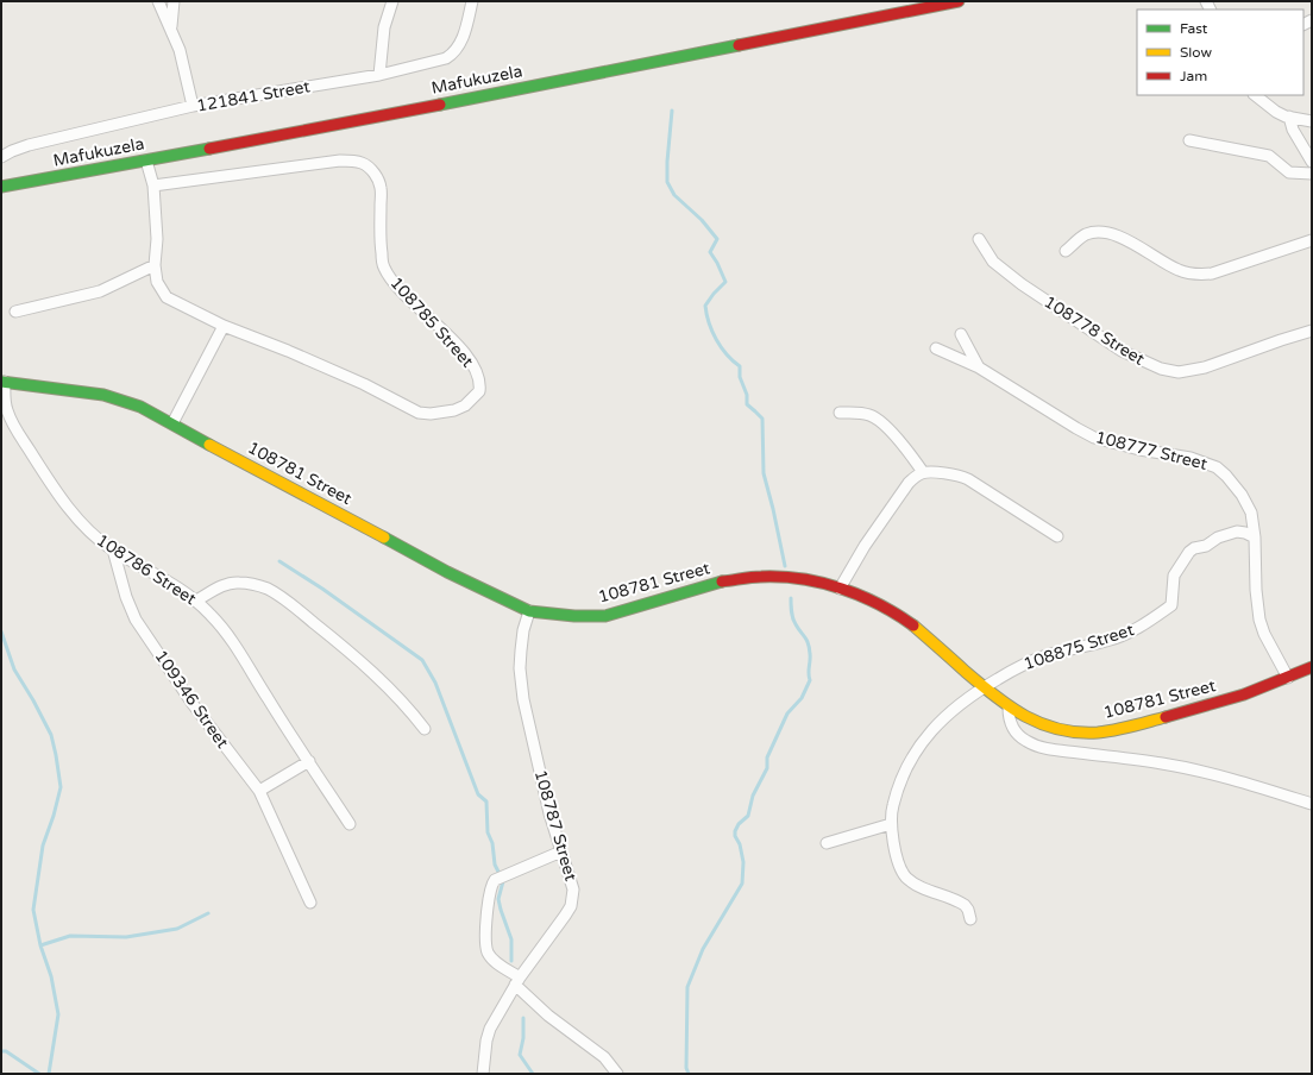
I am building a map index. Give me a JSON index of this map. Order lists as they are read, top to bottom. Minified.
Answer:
{"streets":{"street":["Mafukuzela","121841 Street","108785 Street","108778 Street","108777 Street","108781 Street","108786 Street","108875 Street","109346 Street","108787 Street"]},"crossings":[["Mafukuzela","108785 Street"],["108777 Street","108781 Street"],["108777 Street","108875 Street"],["108781 Street","108786 Street"],["108781 Street","108875 Street"],["108781 Street","108787 Street"],["108786 Street","109346 Street"]],"legend":["Fast","Slow","Jam"]}
